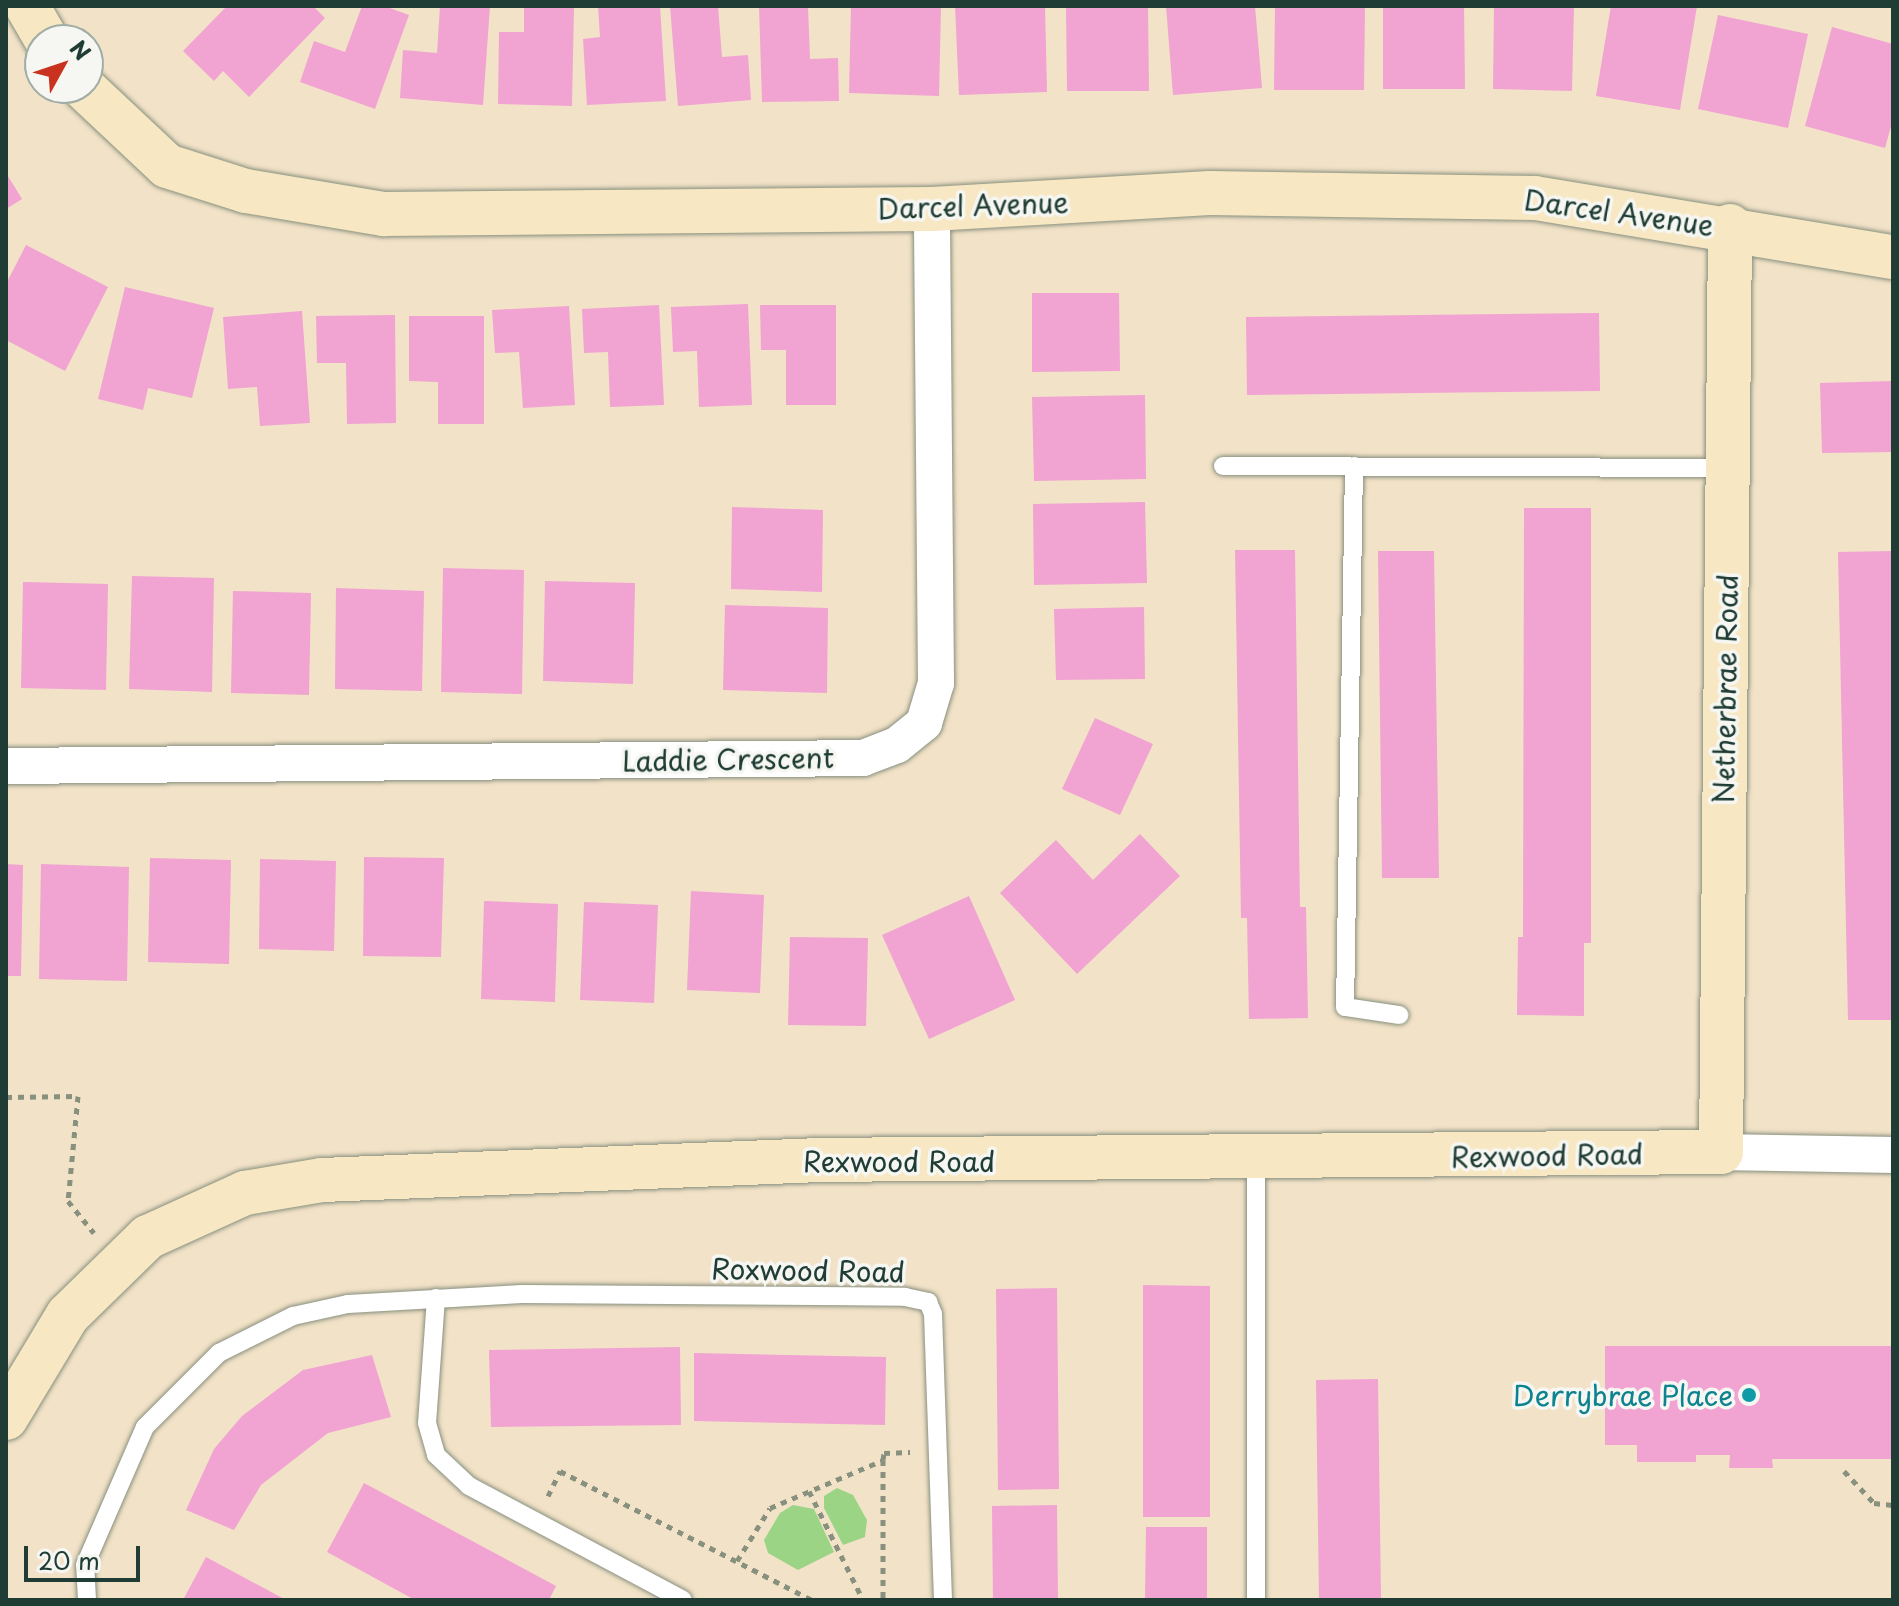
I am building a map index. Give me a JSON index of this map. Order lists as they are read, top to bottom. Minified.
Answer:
{"streets":{"street":["Darcel Avenue","Netherbrae Road","Laddie Crescent","Rexwood Road"],"lane":["Roxwood Road"]},"crossings":[["Darcel Avenue","Netherbrae Road"],["Darcel Avenue","Laddie Crescent"],["Netherbrae Road","Rexwood Road"]],"places":["Derrybrae Place"],"scale_bar":"20 m","north":"top right"}
